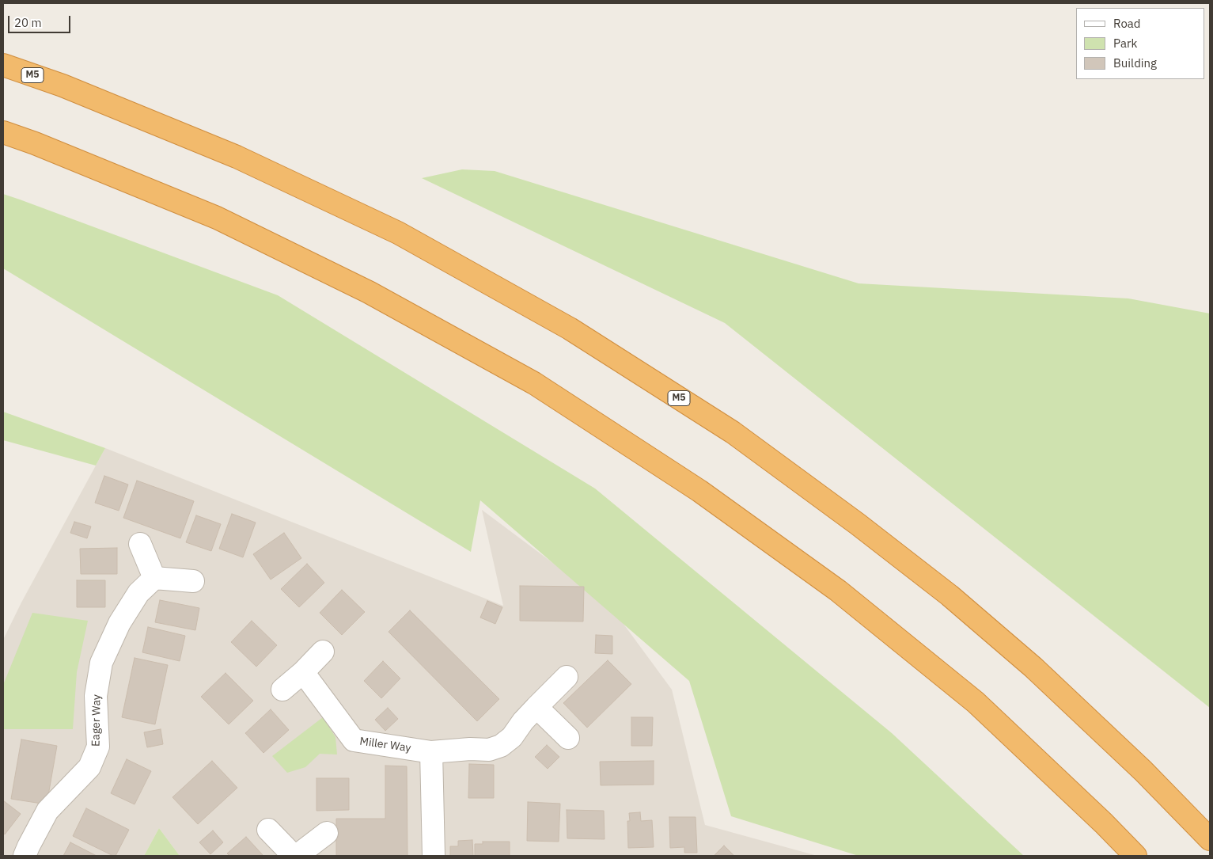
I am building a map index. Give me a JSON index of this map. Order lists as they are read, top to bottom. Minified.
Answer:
{"streets":{"highway":["M5"],"street":["Eager Way","Miller Way"]},"legend":["Road","Park","Building"],"scale_bar":"20 m"}
